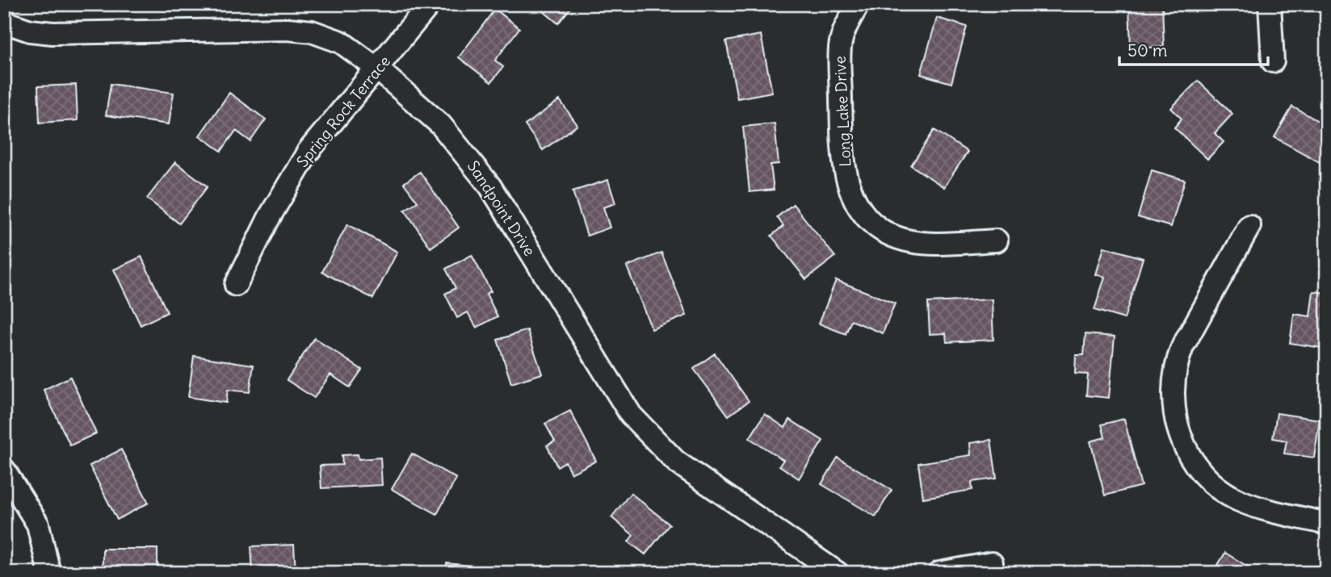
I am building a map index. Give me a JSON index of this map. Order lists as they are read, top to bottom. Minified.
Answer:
{"streets":{"street":["Spring Rock Terrace","Long Lake Drive","Sandpoint Drive"]},"crossings":[["Spring Rock Terrace","Sandpoint Drive"]],"scale_bar":"50 m"}
